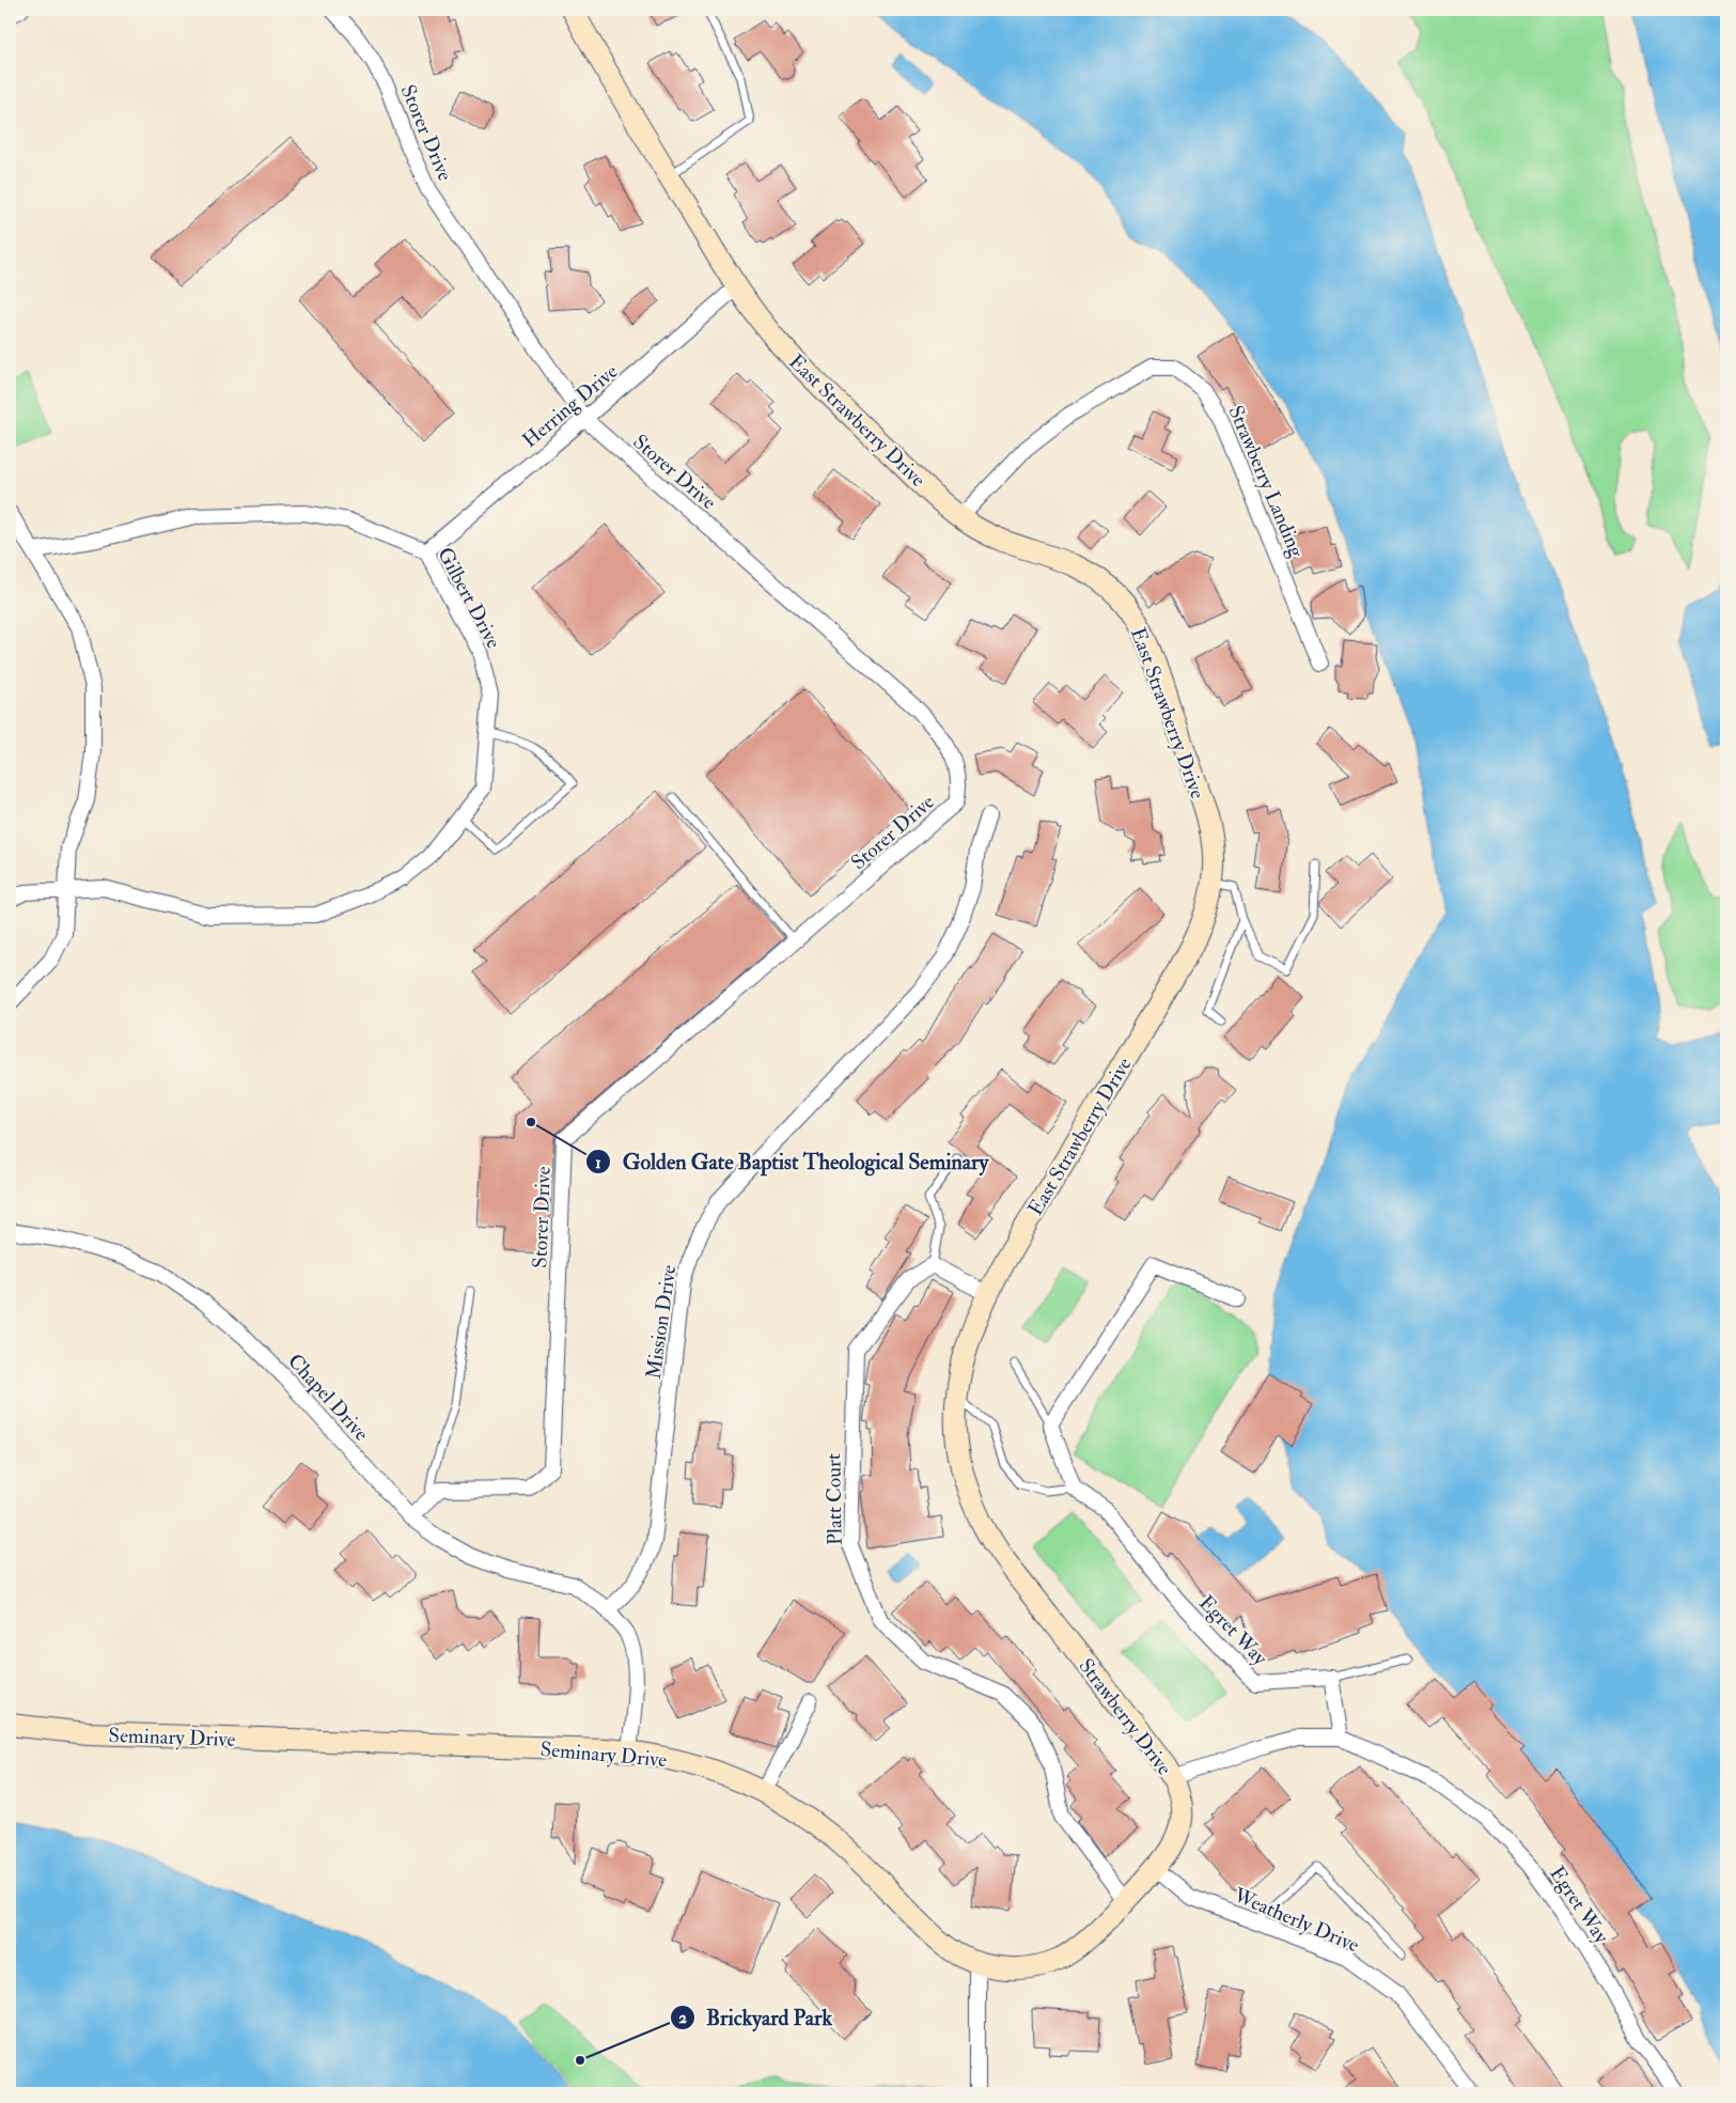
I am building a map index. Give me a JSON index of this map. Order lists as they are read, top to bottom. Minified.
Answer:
{"streets":{"street":["Storer Drive","Herring Drive","East Strawberry Drive","Strawberry Landing","Gilbert Drive","Mission Drive","Chapel Drive","Platt Court","Egret Way","Strawberry Drive","Seminary Drive","Weatherly Drive"]},"crossings":[["Storer Drive","Herring Drive"],["Storer Drive","Chapel Drive"],["Herring Drive","East Strawberry Drive"],["Herring Drive","Gilbert Drive"],["East Strawberry Drive","Strawberry Landing"],["East Strawberry Drive","Strawberry Drive"],["Mission Drive","Chapel Drive"],["Platt Court","Seminary Drive"],["Strawberry Drive","Seminary Drive"],["Strawberry Drive","Weatherly Drive"],["Seminary Drive","Weatherly Drive"]],"places":["Golden Gate Baptist Theological Seminary","Brickyard Park"]}
